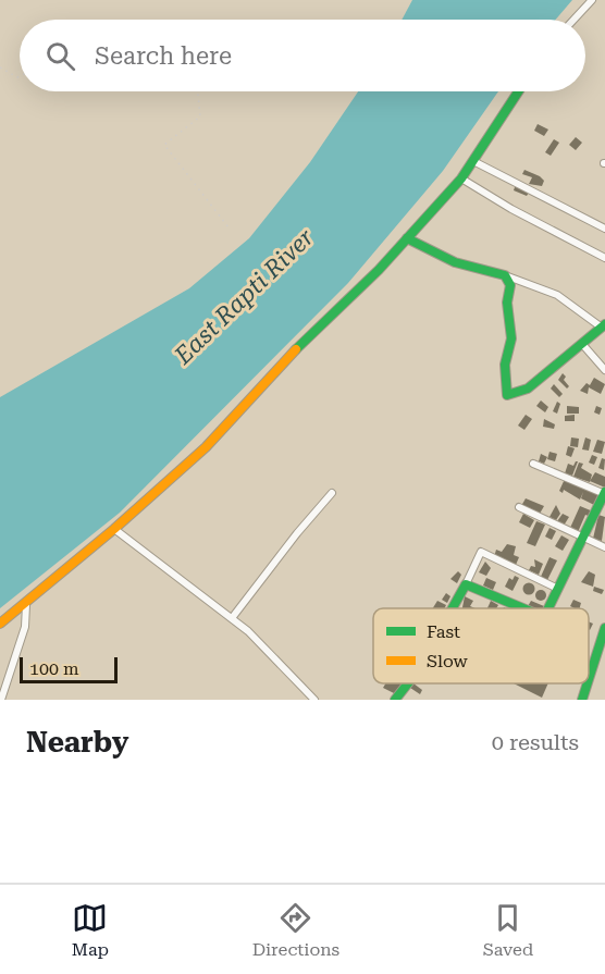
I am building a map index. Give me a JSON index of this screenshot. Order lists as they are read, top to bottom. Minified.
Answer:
{"water":["East Rapti River"],"legend":["Fast","Slow"],"scale_bar":"100 m","page":{"search":"Search here","scale":"100 m","heading":["Nearby","0 results"],"nav":["Map","Directions","Saved"]}}
